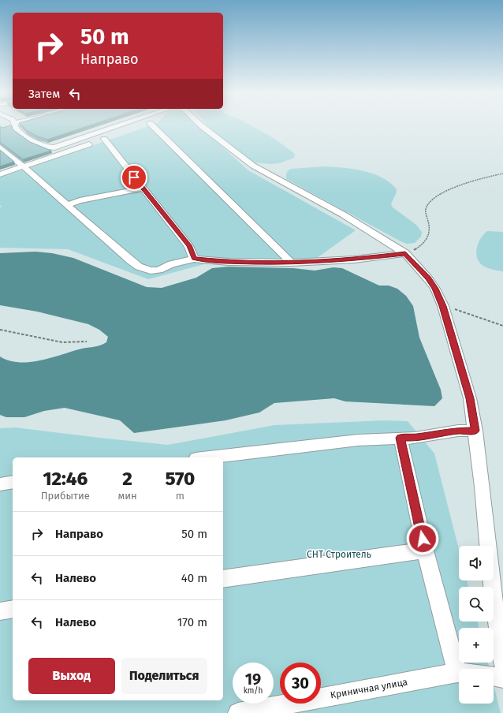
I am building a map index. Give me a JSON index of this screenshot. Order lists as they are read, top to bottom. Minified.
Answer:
{"streets":{"street":["Криничная улица"]},"parks":["СНТ Строитель"],"page":{"turn":["50 m","Направо"],"then":"Затем","eta":["12:46","Прибытие","2","мин","570","m"],"list":[{"name":"Направо","value":"50 m"},{"name":"Налево","value":"40 m"},{"name":"Налево","value":"170 m"}],"map_buttons":["+","−"],"buttons":["Выход","Поделиться"],"speed":"19 km/h","limit":"30"}}
